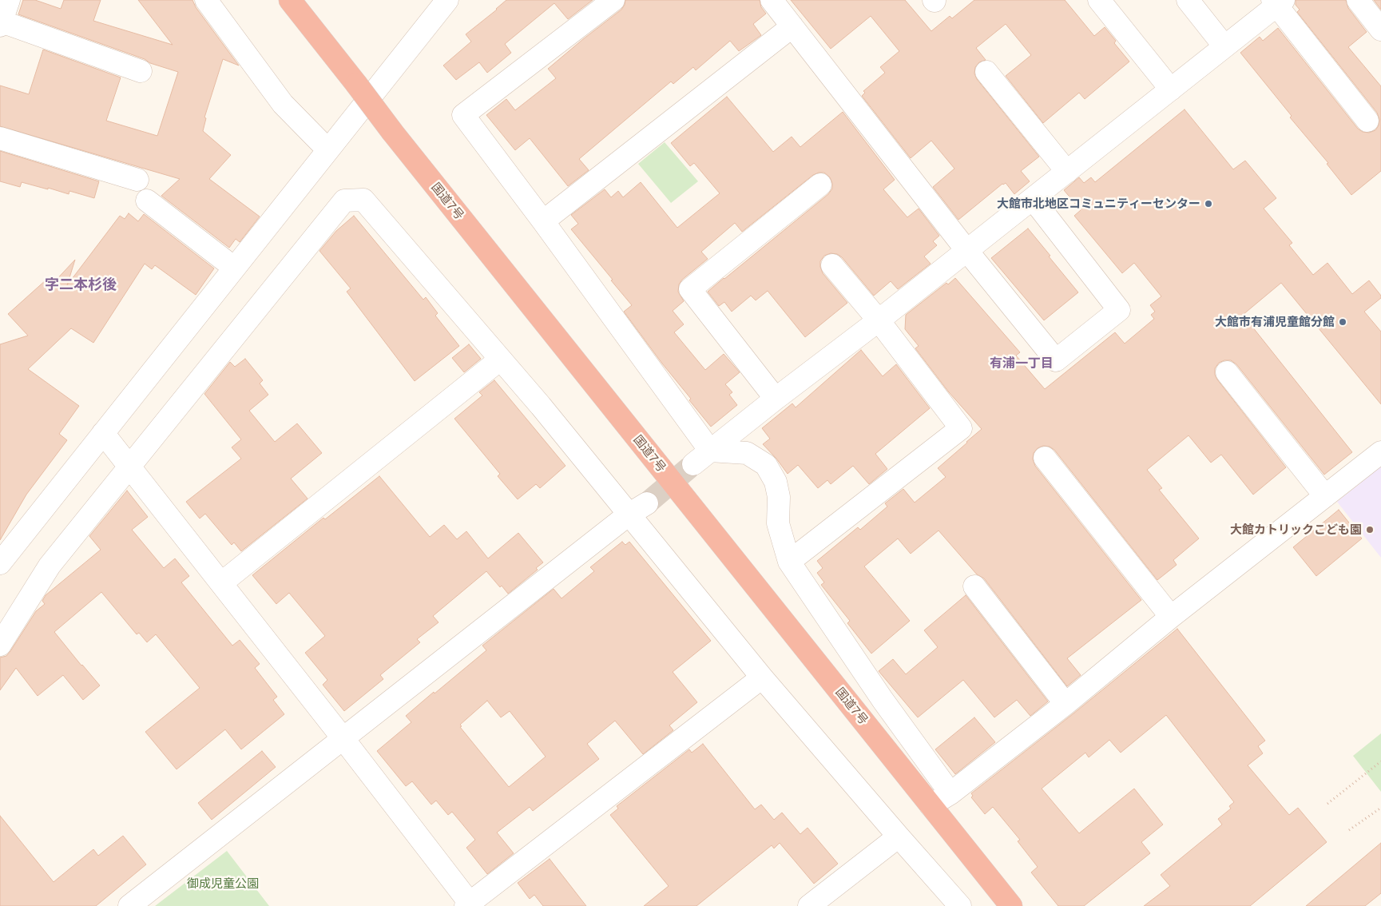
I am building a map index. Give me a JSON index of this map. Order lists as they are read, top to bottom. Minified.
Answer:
{"streets":{"highway":["国道7号"]},"districts":["字二本杉後","有浦一丁目"],"parks":["御成児童公園"],"places":["大館市北地区コミュニティーセンター","大館市有浦児童館分館","大館カトリックこども園"]}
